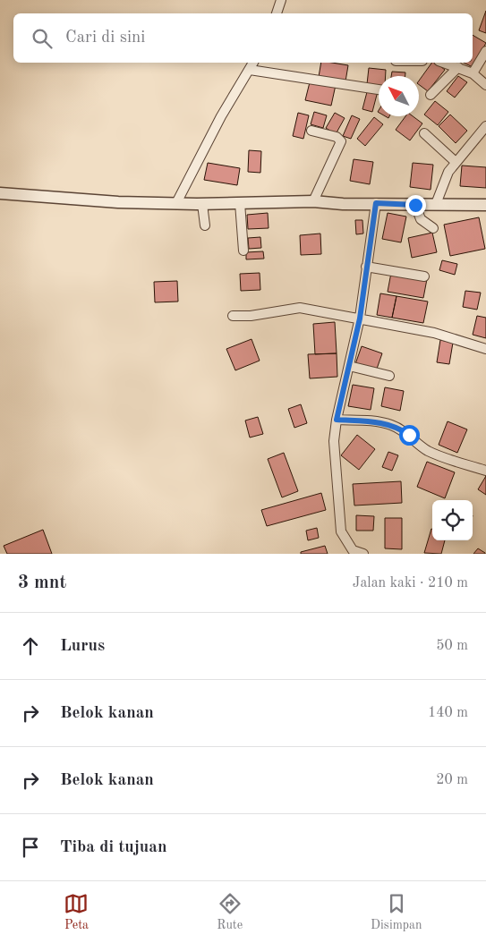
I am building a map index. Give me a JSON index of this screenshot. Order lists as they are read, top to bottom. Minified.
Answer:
{"north":"top left","page":{"search":"Cari di sini","heading":["3 mnt","Jalan kaki · 210 m"],"list":[["Lurus","50 m"],["Belok kanan","140 m"],["Belok kanan","20 m"],"Tiba di tujuan"],"nav":["Peta","Rute","Disimpan"]}}
